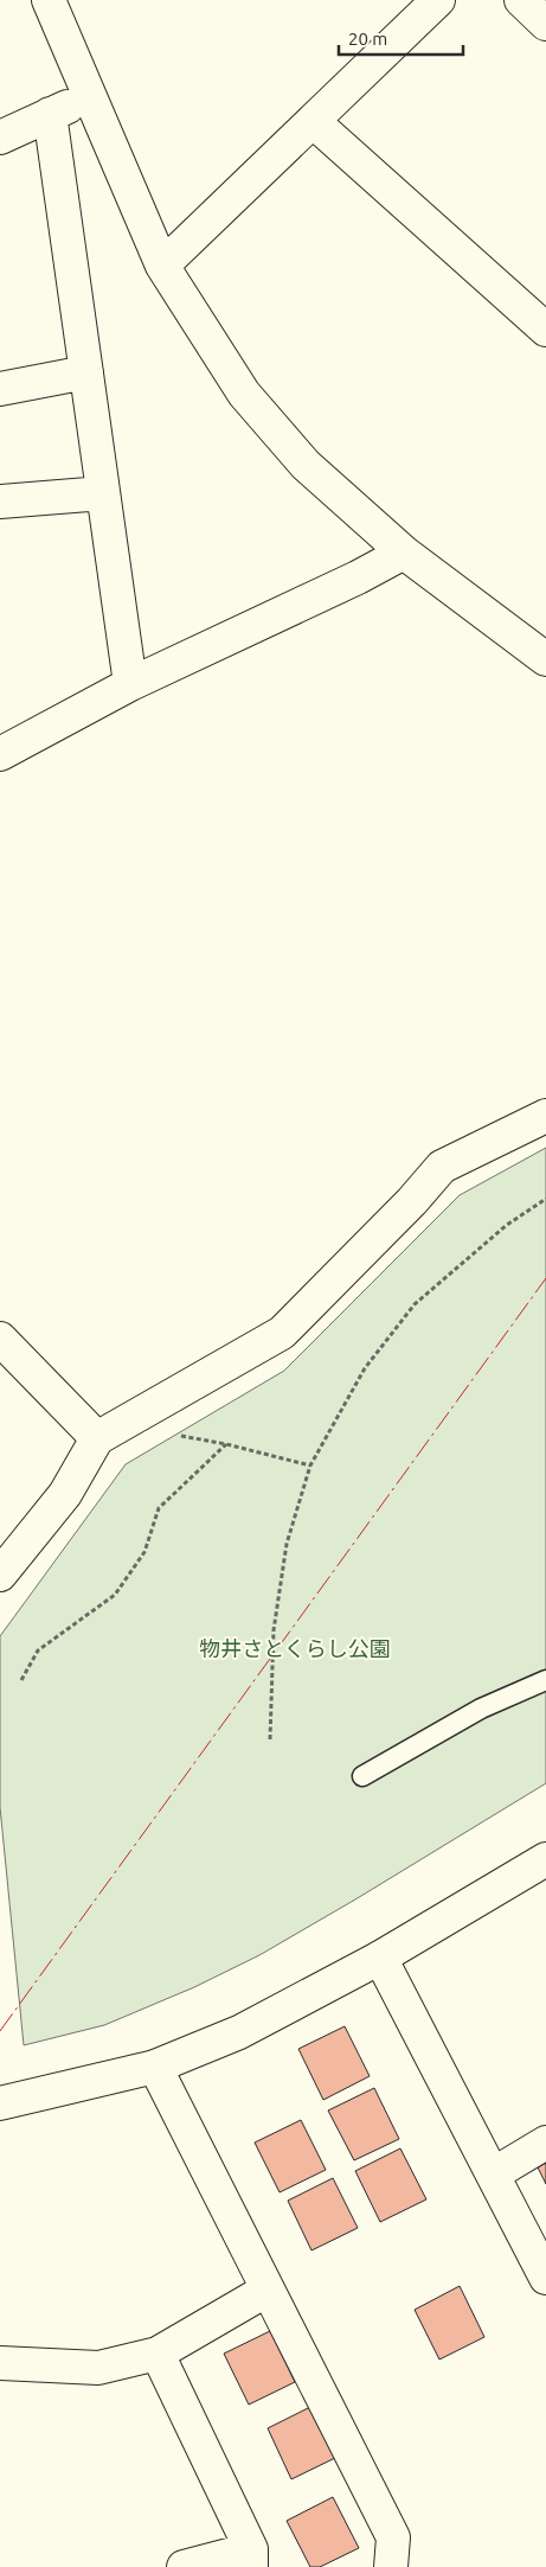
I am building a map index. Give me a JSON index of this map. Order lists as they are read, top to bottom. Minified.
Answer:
{"parks":["物井さとくらし公園"],"scale_bar":"20 m"}
